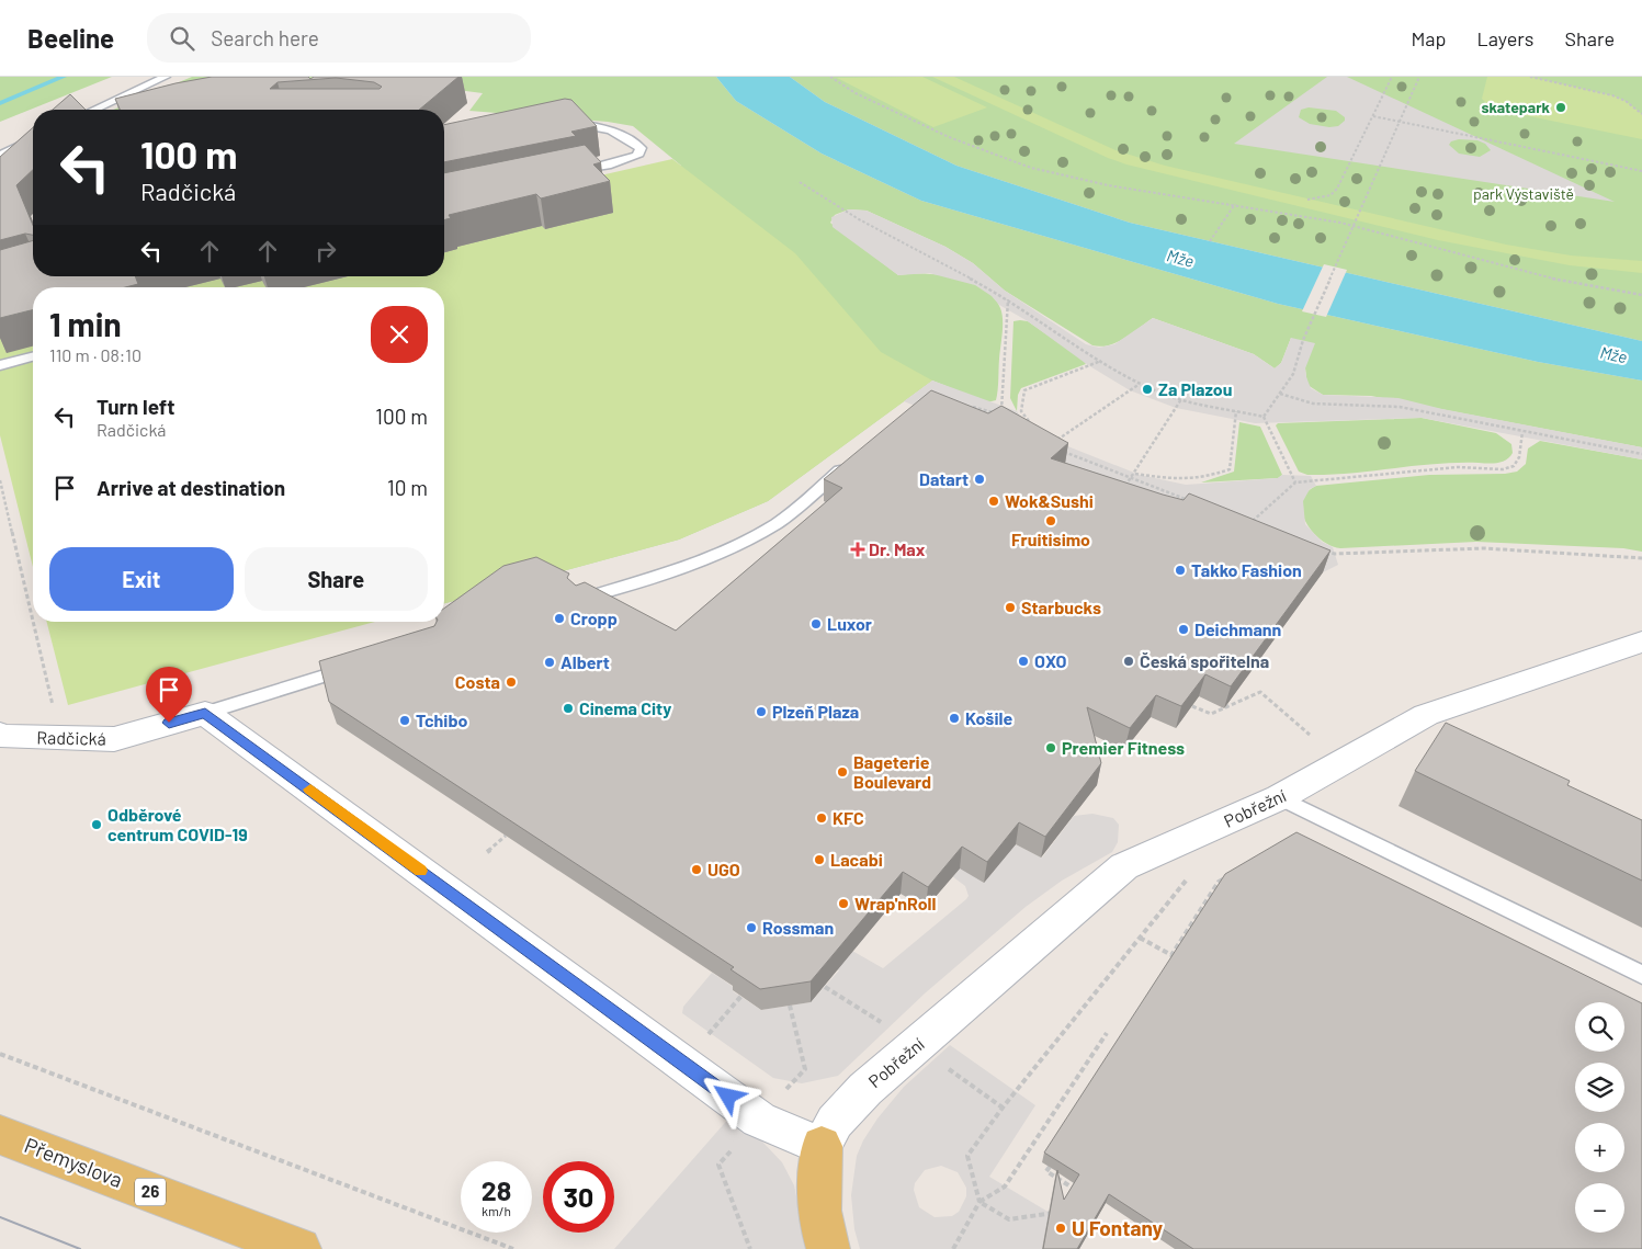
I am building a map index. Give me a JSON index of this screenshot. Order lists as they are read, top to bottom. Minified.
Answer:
{"streets":{"main road":["Přemyslova","26"],"street":["Radčická","Pobřežní"]},"water":["Mže"],"parks":["park Výstaviště"],"places":{"other":["skatepark","Za Plazou","Datart","Wok&Sushi","Fruitisimo","Takko Fashion","Starbucks","Cropp","Luxor","Deichmann","OXO","Česká spořitelna","Albert","Costa","Cinema City","Plzeň Plaza","Košile","Tchibo","Premier Fitness","Bageterie Boulevard","KFC","Odběrové centrum COVID-19","Lacabi","UGO","Wrap'nRoll","Rossman","U Fontany"],"health":["Dr. Max"]},"page":{"header":"Beeline","search":"Search here","nav":["Map","Layers","Share"],"turn":["100 m","Radčická"],"heading":["1 min","110 m · 08:10"],"list":[{"name":"Turn left","note":"Radčická","value":"100 m"},{"name":"Arrive at destination","value":"10 m"}],"buttons":["Exit","Share"],"map_buttons":["+","−"],"speed":"28 km/h","limit":"30"}}
